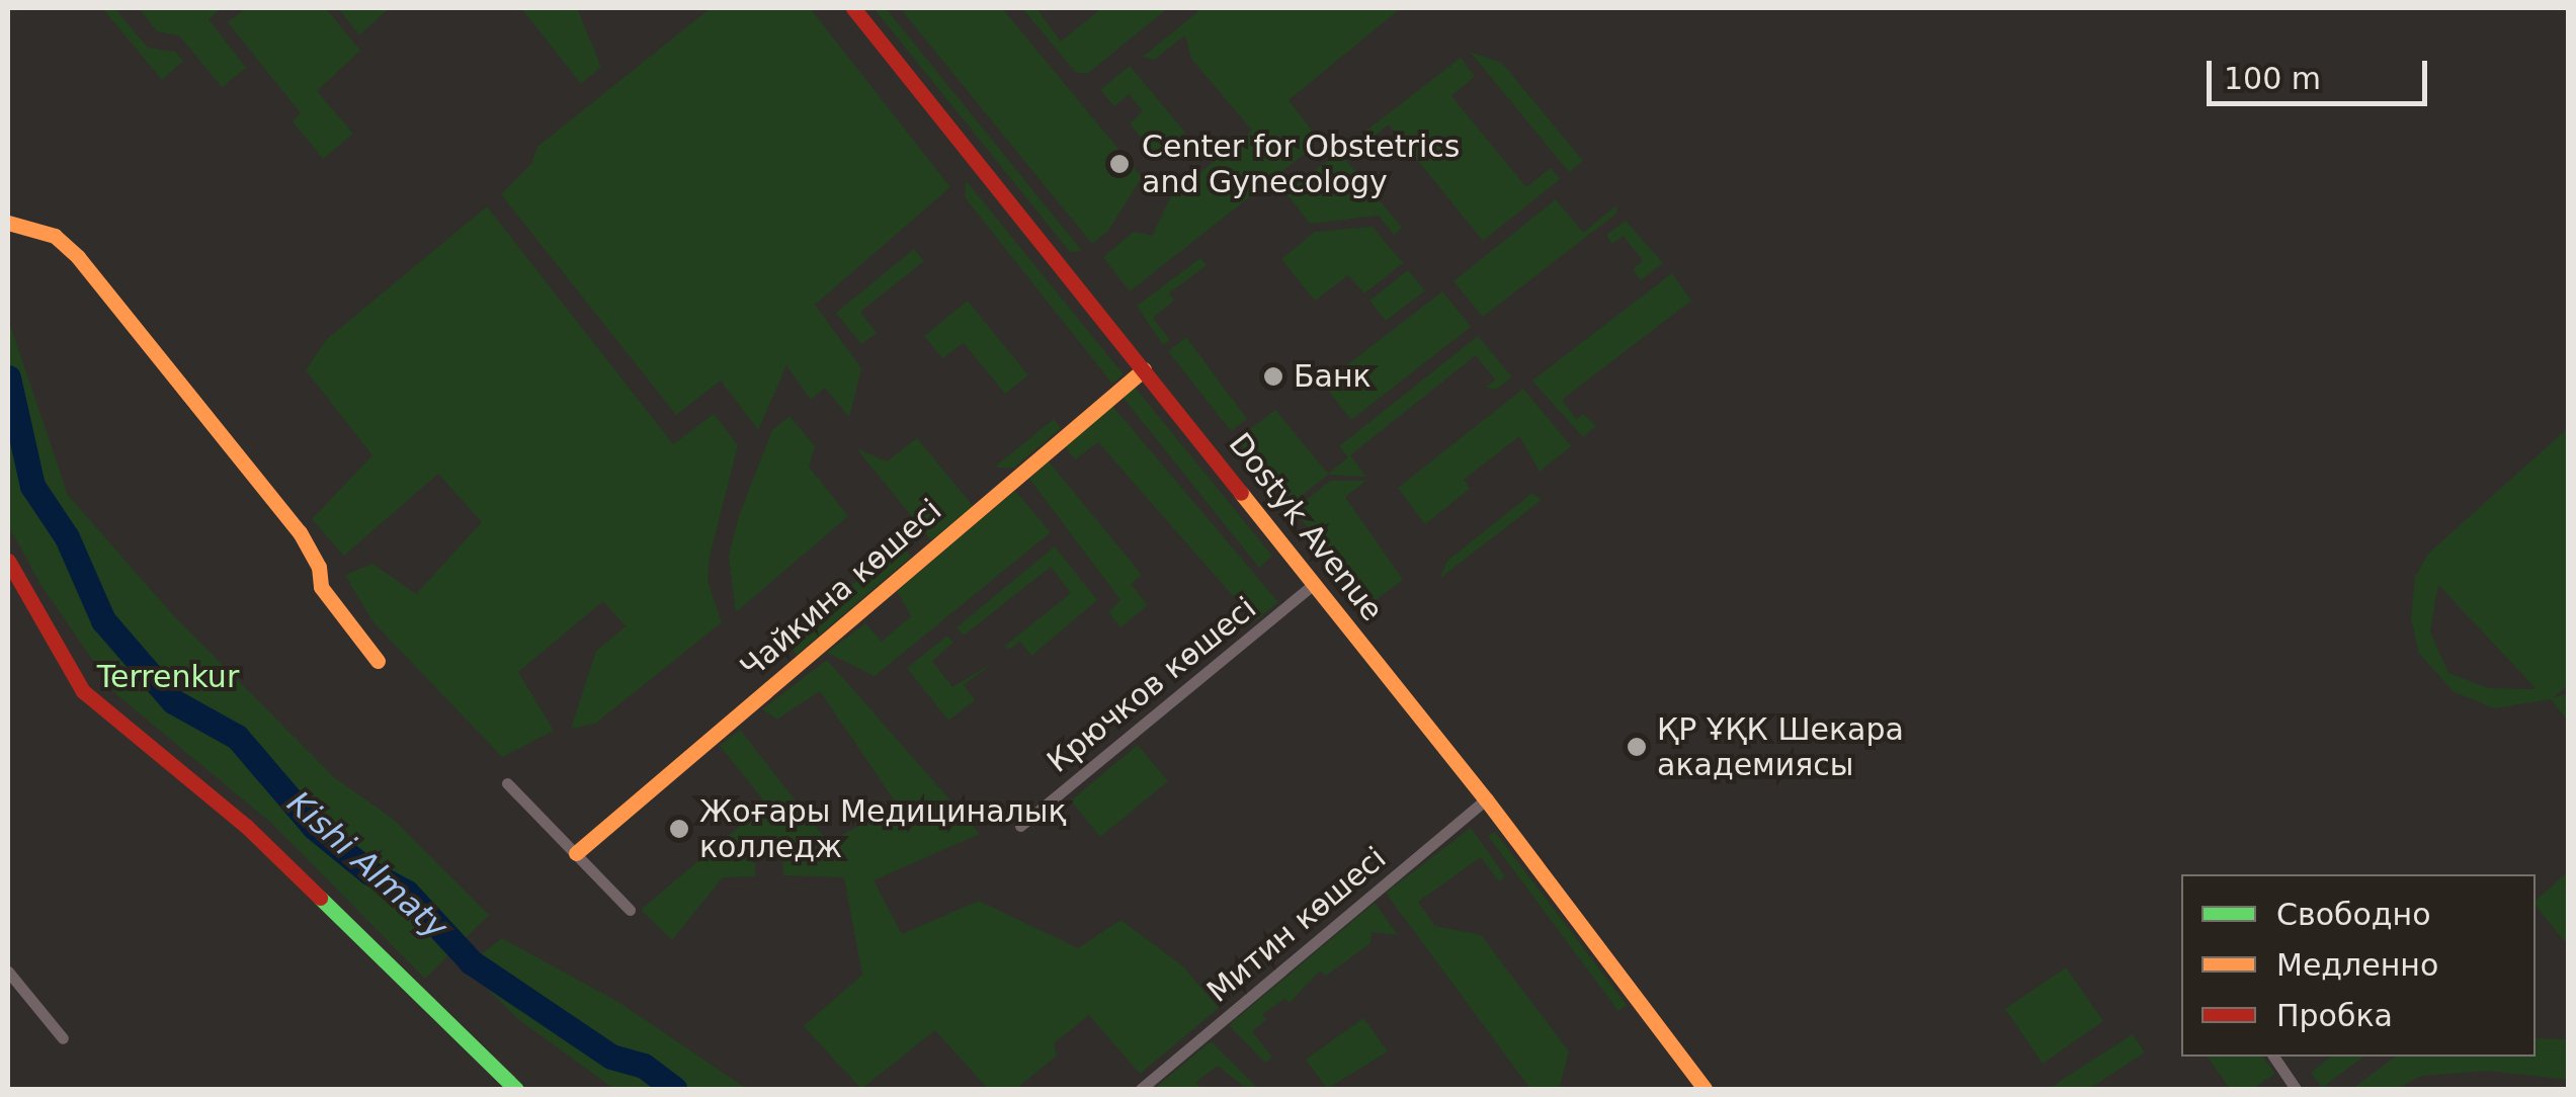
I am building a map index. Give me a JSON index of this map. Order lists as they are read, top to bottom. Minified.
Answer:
{"streets":{"street":["Dostyk Avenue","Чайкина көшесі","Крючков көшесі","Митин көшесі"]},"crossings":[["Dostyk Avenue","Чайкина көшесі"],["Dostyk Avenue","Крючков көшесі"],["Dostyk Avenue","Митин көшесі"]],"water":["Kіshі Almaty"],"parks":["Terrenkur"],"places":["Center for Obstetrics and Gynecology","Банк","ҚР ҰҚК Шекара академиясы","Жоғары Медициналық колледж"],"legend":["Свободно","Медленно","Пробка"],"scale_bar":"100 m"}
